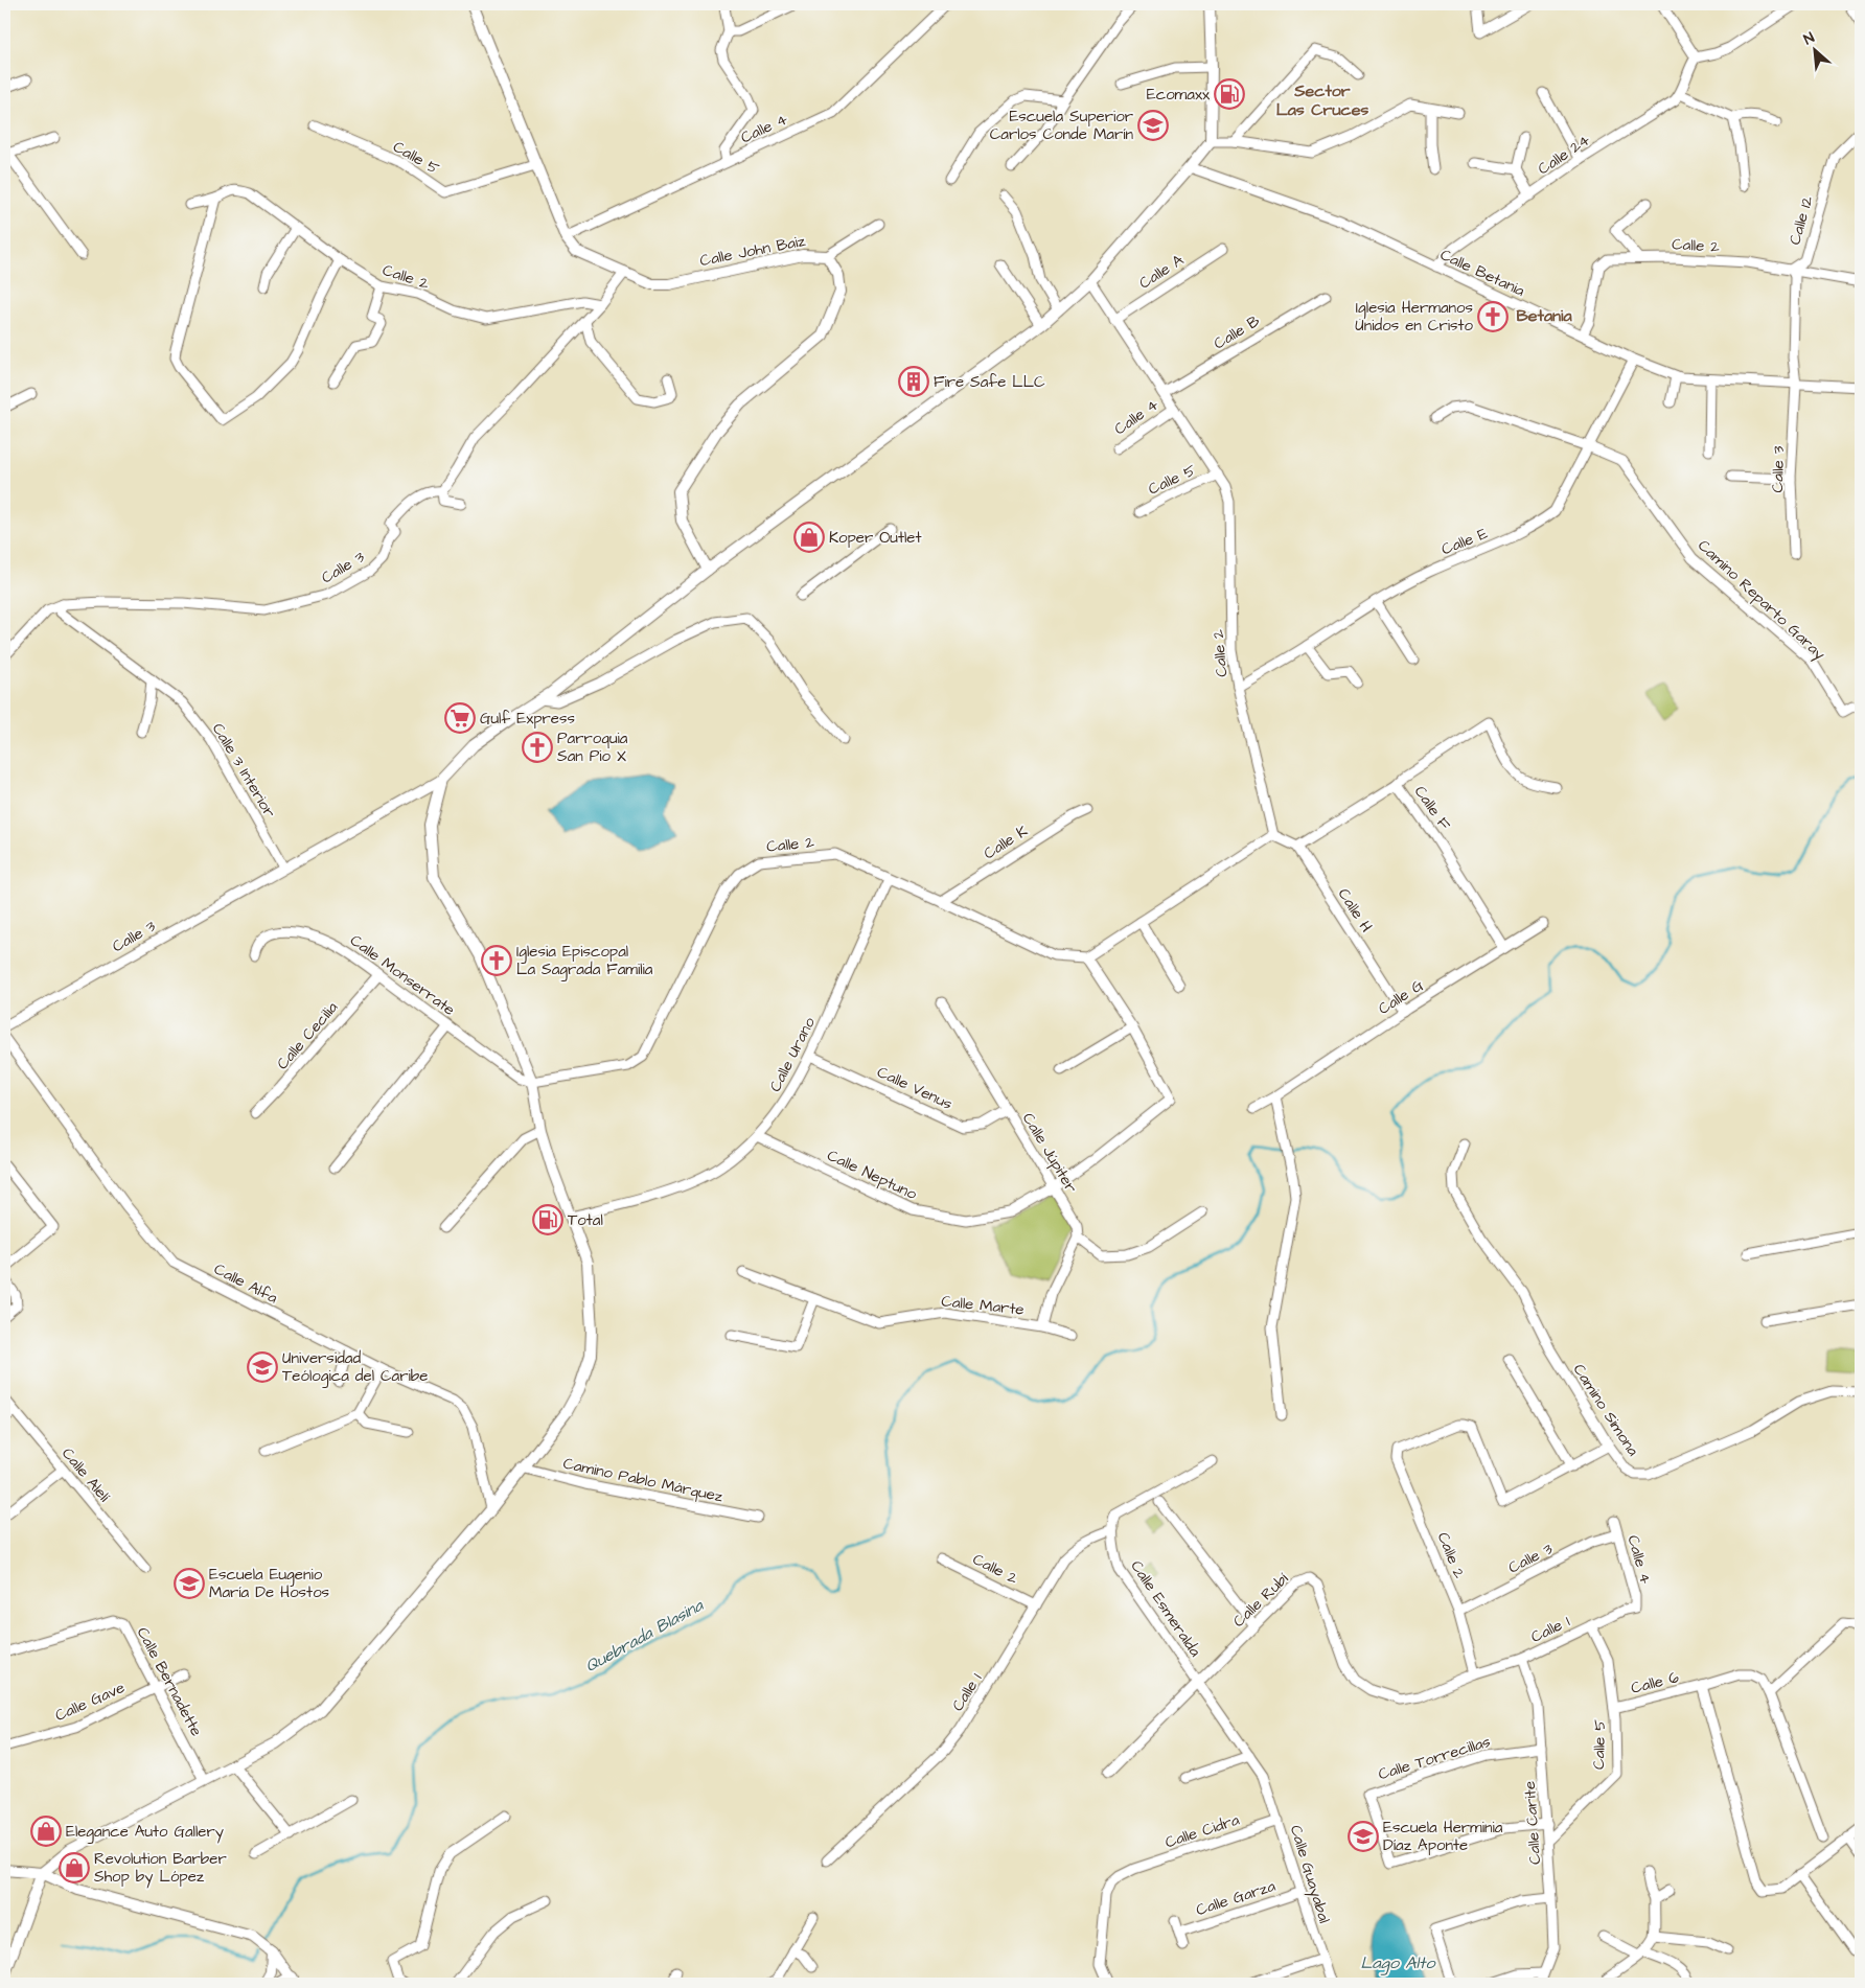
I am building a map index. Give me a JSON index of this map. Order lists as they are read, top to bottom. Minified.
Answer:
{"streets":{"street":["Calle 4","Calle 24","Calle 5","Calle 12","Calle 2","Calle John Baiz","Calle A","Calle Betania","Calle B","Calle 3","Calle E","Camino Reparto Garay","Calle 3 Interior","Calle F","Calle K","Calle H","Calle Monserrate","Calle G","Calle Cecilia","Calle Urano","Calle Venus","Calle Júpiter","Calle Neptuno","Calle Alfa","Calle Marte","Camino Simona","Calle Alelí","Camino Pablo Márquez","Calle Rubí","Calle Esmeralda","Calle 1","Calle Bernadette","Calle 6","Calle Gave","Calle Torrecillas","Calle Carite","Calle Cidra","Calle Guayabal","Calle Garza"]},"crossings":[["Calle 4","Calle 2"],["Calle 4","Calle John Baiz"],["Calle 4","Calle 3"],["Calle 4","Calle 1"],["Calle 24","Calle Betania"],["Calle 5","Calle 2"],["Calle 5","Calle John Baiz"],["Calle 5","Calle 1"],["Calle 5","Calle 6"],["Calle 5","Calle Carite"],["Calle 12","Calle 2"],["Calle 2","Calle A"],["Calle 2","Calle Betania"],["Calle 2","Calle B"],["Calle 2","Calle 3"],["Calle 2","Calle E"],["Calle 2","Calle K"],["Calle 2","Calle Monserrate"],["Calle 2","Calle Urano"],["Calle 2","Calle Rubí"],["Calle 2","Calle 1"],["Calle Betania","Calle 3"],["Calle Betania","Calle E"],["Calle 3","Calle 3 Interior"],["Calle E","Camino Reparto Garay"],["Calle F","Calle H"],["Calle F","Calle G"],["Calle H","Calle G"],["Calle Monserrate","Calle Cecilia"],["Calle Urano","Calle Venus"],["Calle Urano","Calle Neptuno"],["Calle Venus","Calle Júpiter"],["Calle Júpiter","Calle Neptuno"],["Calle Rubí","Calle Esmeralda"],["Calle Rubí","Calle 1"],["Calle Esmeralda","Calle 1"],["Calle Esmeralda","Calle Guayabal"],["Calle 1","Calle Carite"],["Calle Bernadette","Calle Gave"],["Calle Torrecillas","Calle Carite"],["Calle Cidra","Calle Guayabal"],["Calle Guayabal","Calle Garza"]],"districts":["Sector Las Cruces","Betania"],"water":["Quebrada Blasina","Lago Alto"],"places":{"fuel station":["Ecomaxx","Total"],"school or university":["Escuela Superior Carlos Conde Marín","Universidad Teólogica del Caribe","Escuela Eugenio María De Hostos","Escuela Herminia Díaz Aponte"],"church":["Iglesia Hermanos Unidos en Cristo","Parroquia San Pio X","Iglesia Episcopal La Sagrada Familia"],"building":["Fire Safe LLC"],"shop":["Koper Outlet","Elegance Auto Gallery","Revolution Barber Shop by López"],"supermarket":["Gulf Express"]},"north":"top left"}
